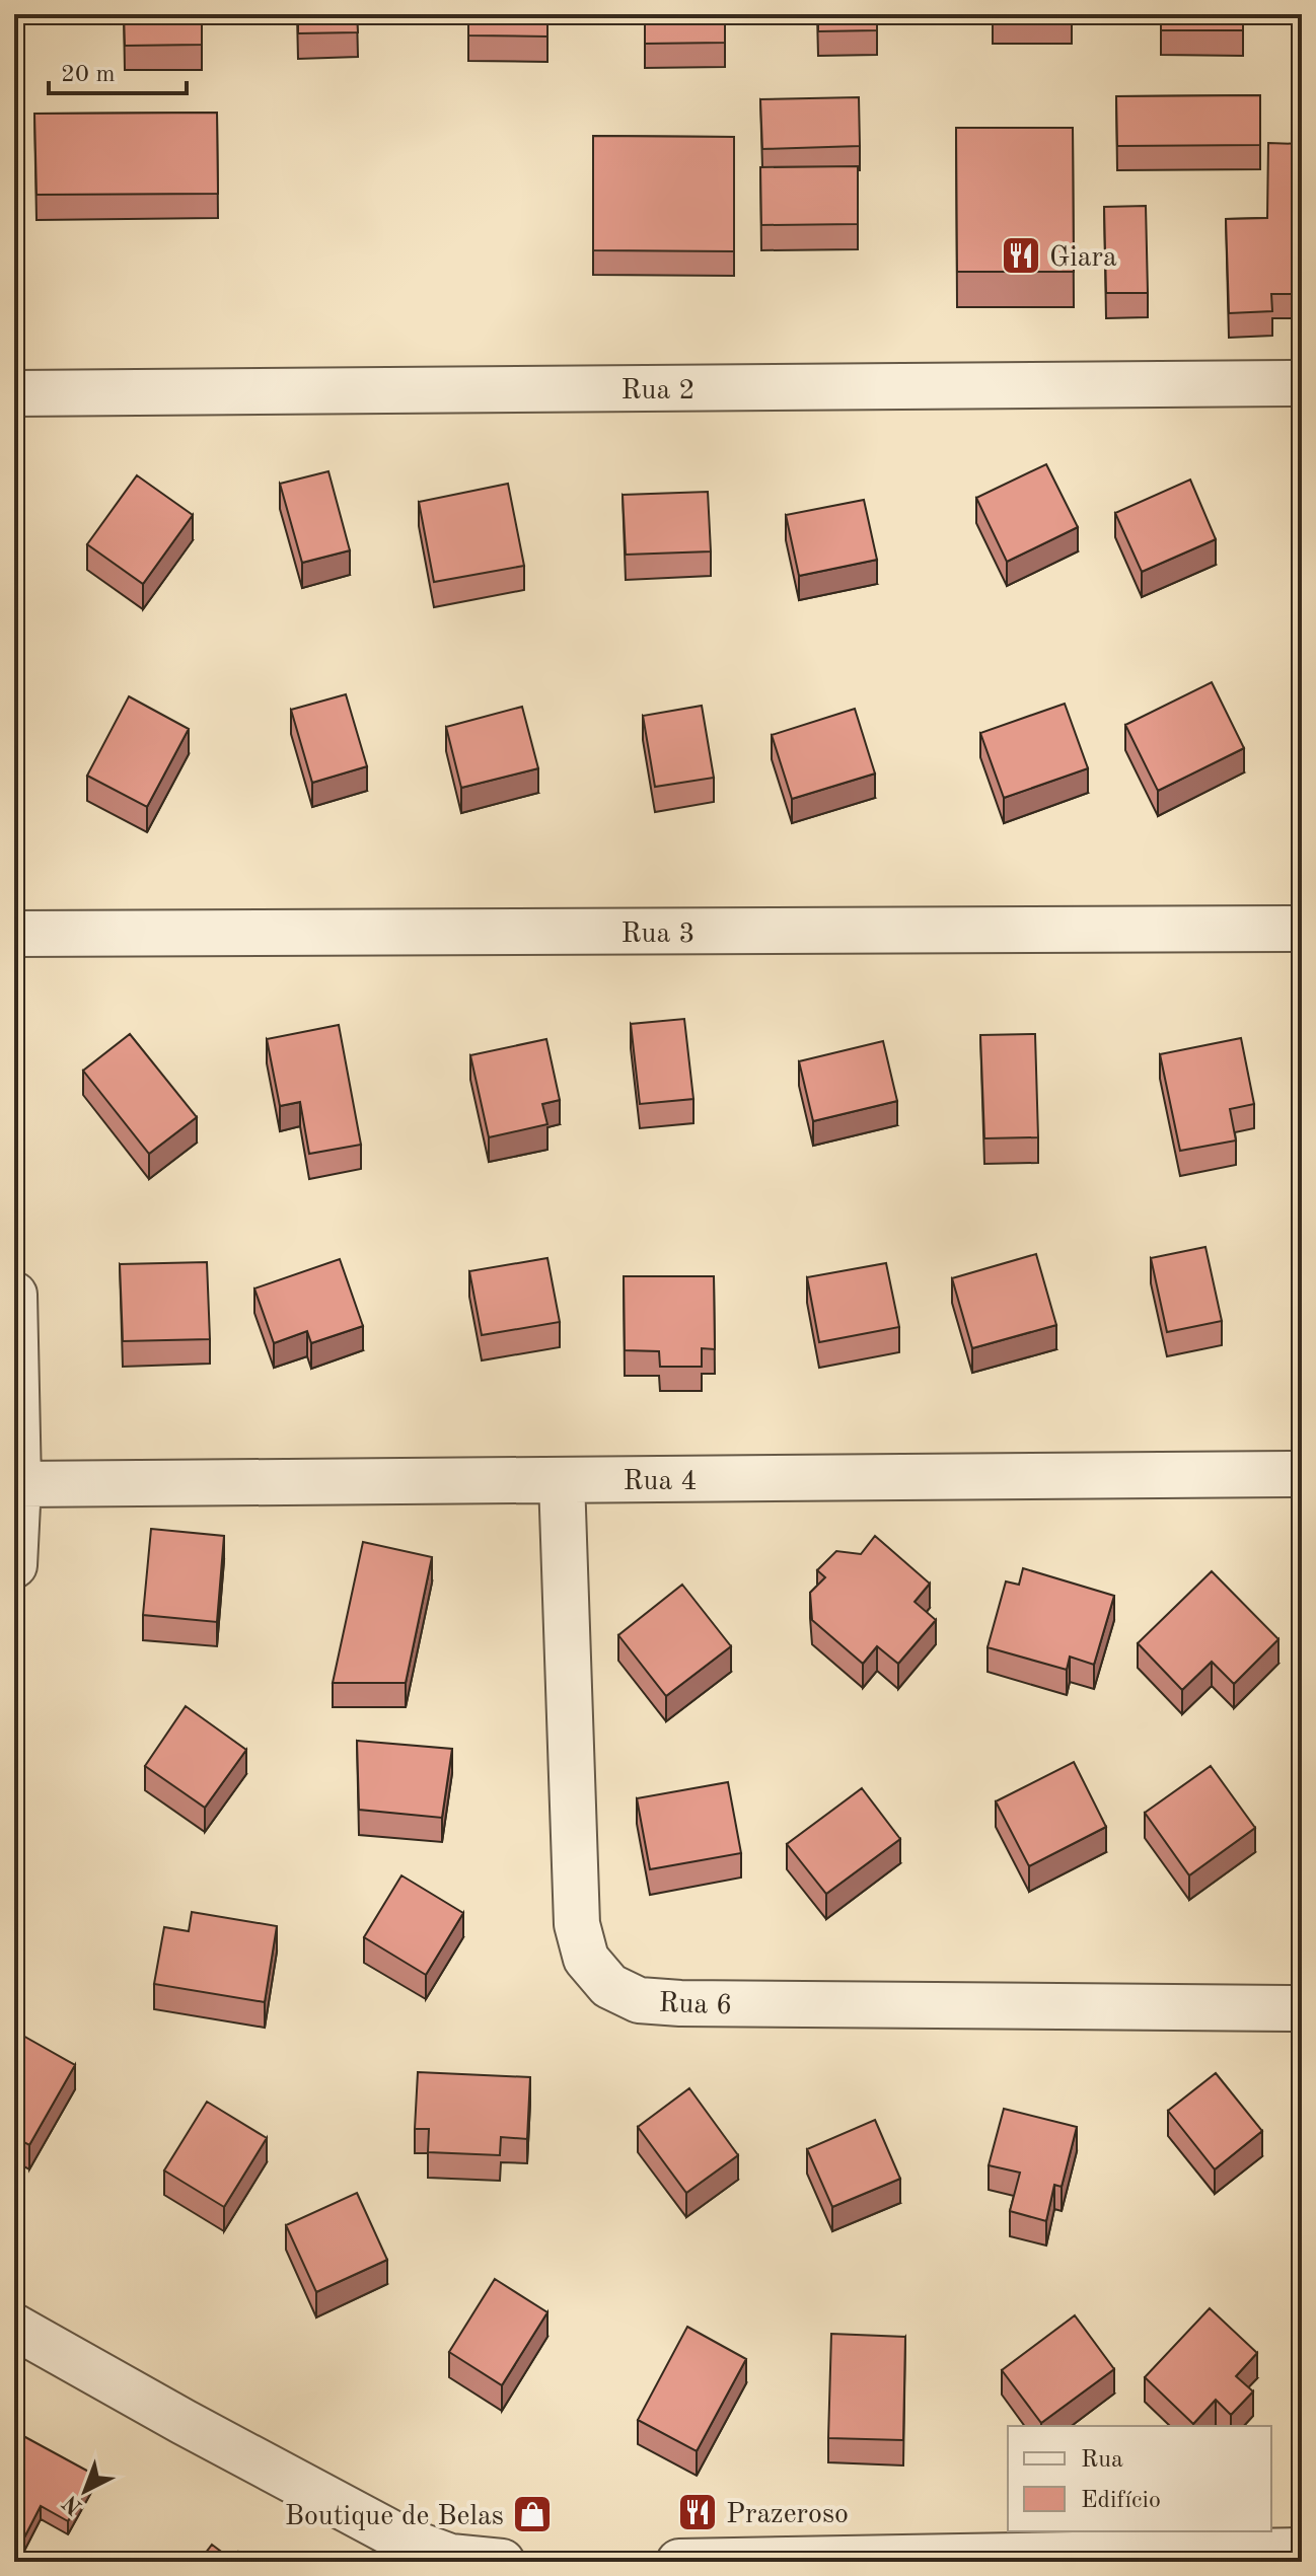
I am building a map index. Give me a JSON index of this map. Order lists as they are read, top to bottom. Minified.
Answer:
{"streets":{"street":["Rua 2","Rua 3","Rua 4","Rua 6"]},"crossings":[["Rua 4","Rua 6"]],"places":{"restaurant":["Giara","Prazeroso"],"shop":["Boutique de Belas"]},"legend":["Rua","Edifício"],"scale_bar":"20 m","north":"bottom left"}
